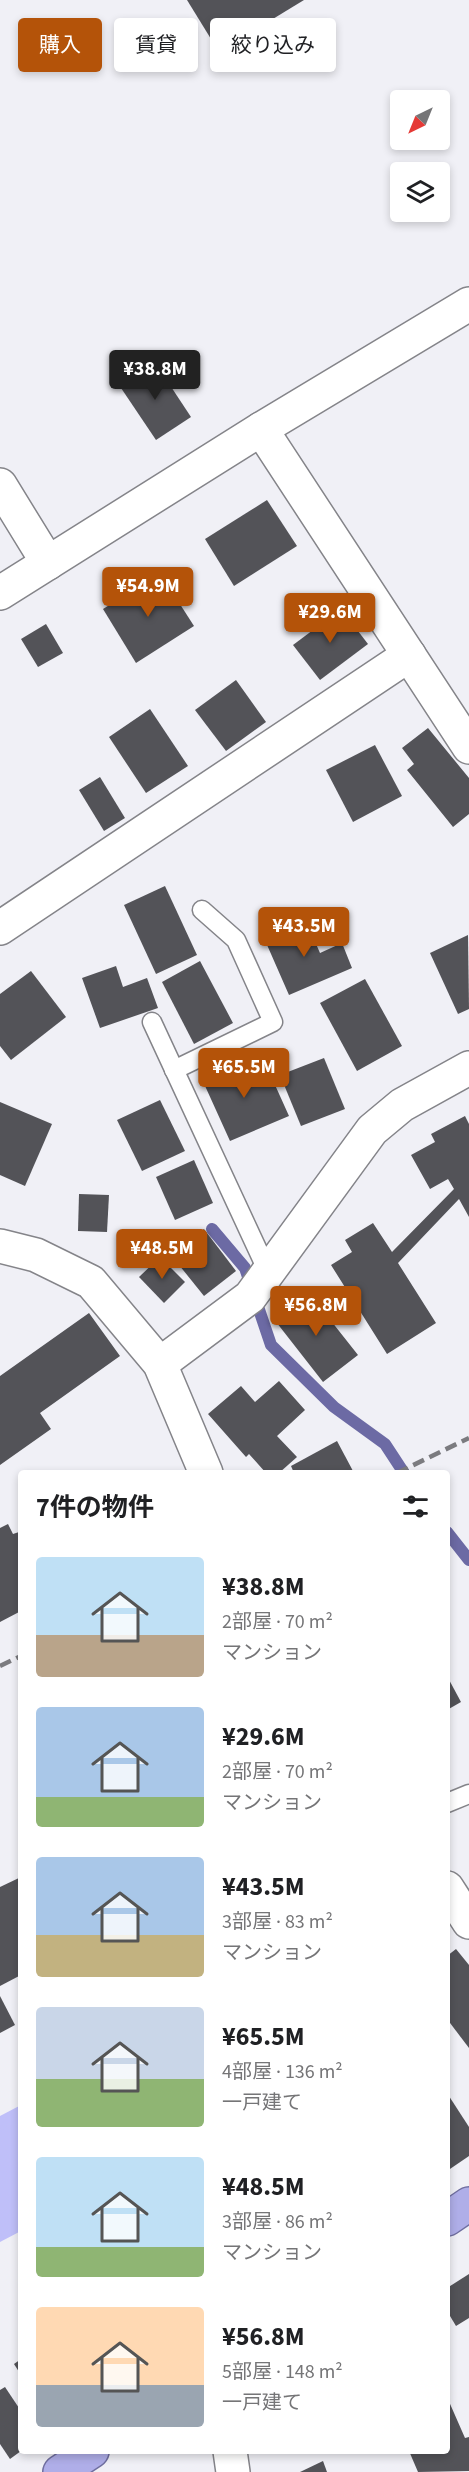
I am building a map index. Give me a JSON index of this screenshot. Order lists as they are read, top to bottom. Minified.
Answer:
{"north":"bottom left","page":{"chip":["購入","賃貸","絞り込み"],"price":["¥38.8M","¥54.9M","¥29.6M","¥43.5M","¥65.5M","¥48.5M","¥56.8M"],"heading":"7件の物件","list":[{"name":"¥38.8M","note":"2部屋 · 70 m² · マンション"},{"name":"¥29.6M","note":"2部屋 · 70 m² · マンション"},{"name":"¥43.5M","note":"3部屋 · 83 m² · マンション"},{"name":"¥65.5M","note":"4部屋 · 136 m² · 一戸建て"},{"name":"¥48.5M","note":"3部屋 · 86 m² · マンション"},{"name":"¥56.8M","note":"5部屋 · 148 m² · 一戸建て"}]}}
